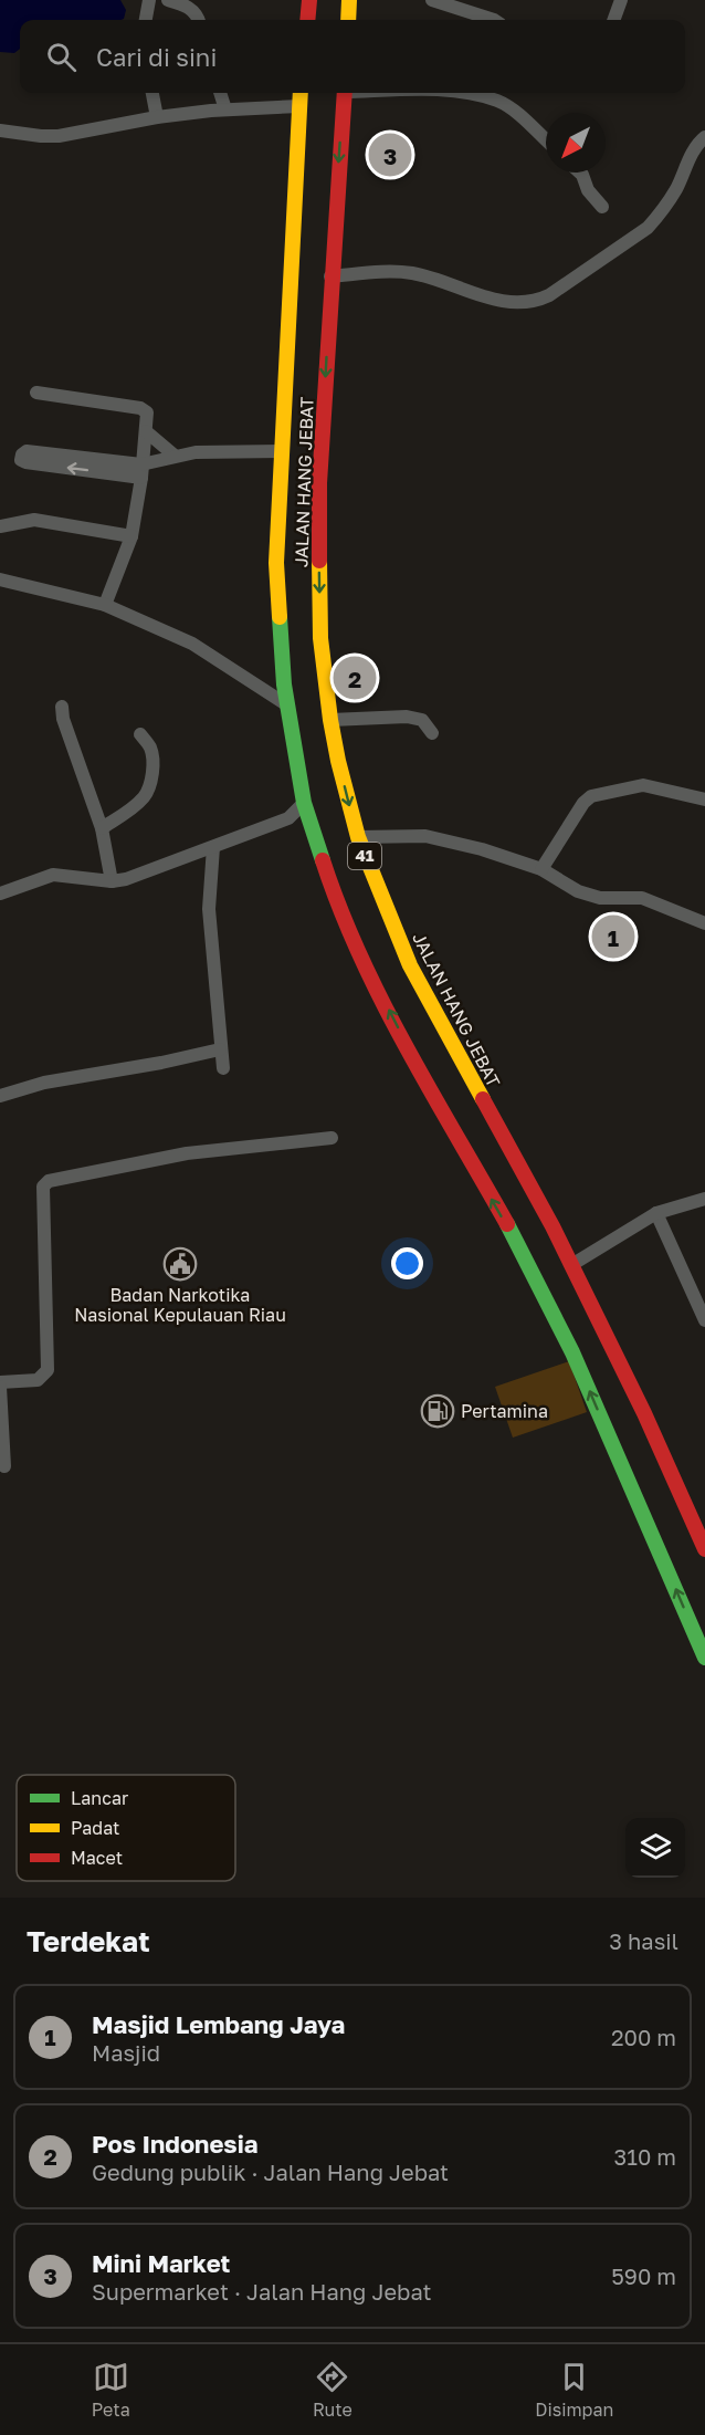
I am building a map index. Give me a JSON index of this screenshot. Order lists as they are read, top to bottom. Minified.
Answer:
{"streets":{"highway":["JALAN HANG JEBAT","41"]},"places":{"public building":["Badan Narkotika Nasional Kepulauan Riau"],"fuel station":["Pertamina"]},"legend":["Lancar","Padat","Macet"],"north":"bottom left","page":{"search":"Cari di sini","pins":["3","2","1"],"heading":["Terdekat","3 hasil"],"list":[{"mark":"1","name":"Masjid Lembang Jaya","note":"Masjid","value":"200 m"},{"mark":"2","name":"Pos Indonesia","note":"Gedung publik · Jalan Hang Jebat","value":"310 m"},{"mark":"3","name":"Mini Market","note":"Supermarket · Jalan Hang Jebat","value":"590 m"}],"nav":["Peta","Rute","Disimpan"]}}
